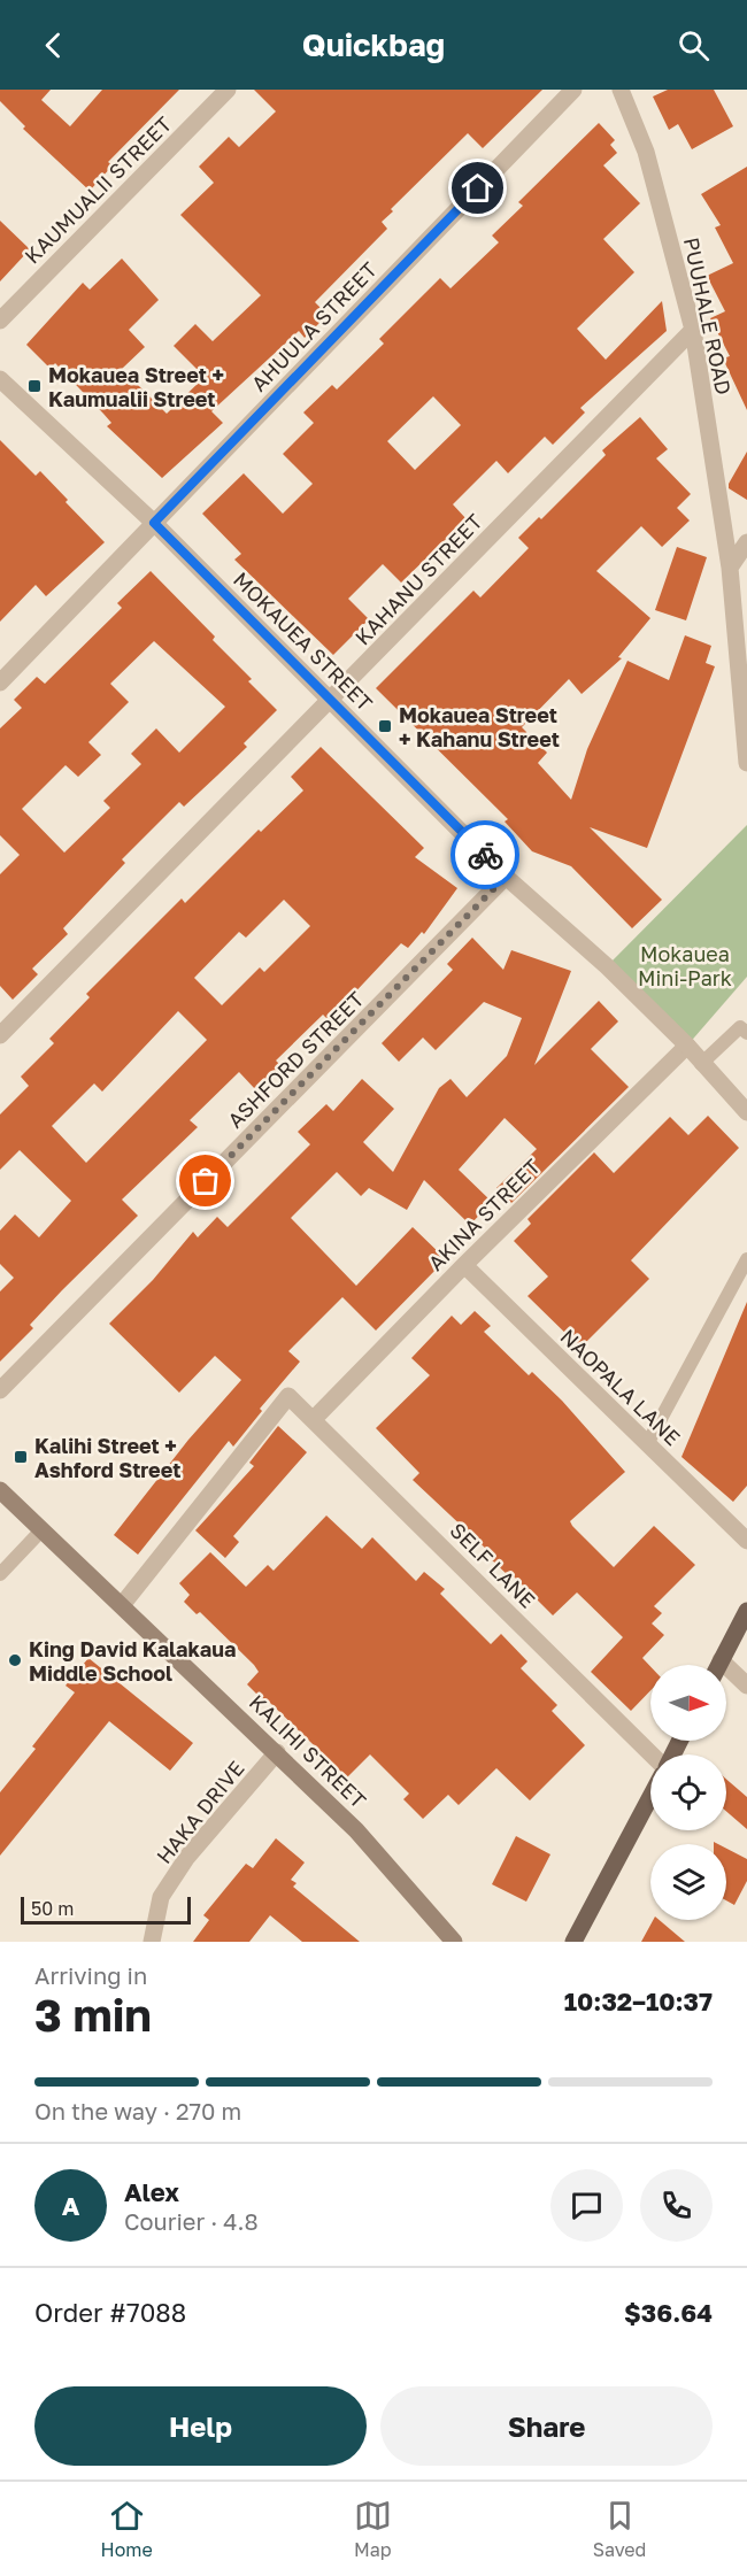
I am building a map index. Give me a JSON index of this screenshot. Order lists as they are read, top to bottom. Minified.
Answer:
{"streets":{"main road":["KALIHI STREET"],"street":["KAUMUALII STREET","PUUHALE ROAD","AHUULA STREET","KAHANU STREET","MOKAUEA STREET","ASHFORD STREET","AKINA STREET","NAOPALA LANE","SELF LANE","HAKA DRIVE"]},"crossings":[["PUUHALE ROAD","KAHANU STREET"],["AHUULA STREET","MOKAUEA STREET"],["KAHANU STREET","MOKAUEA STREET"],["MOKAUEA STREET","ASHFORD STREET"],["MOKAUEA STREET","AKINA STREET"],["AKINA STREET","NAOPALA LANE"],["AKINA STREET","SELF LANE"],["SELF LANE","KALIHI STREET"],["KALIHI STREET","HAKA DRIVE"]],"parks":["Mokauea Mini-Park"],"places":{"transit":["Mokauea Street + Kaumualii Street","Mokauea Street + Kahanu Street","Kalihi Street + Ashford Street"],"other":["King David Kalakaua Middle School"]},"scale_bar":"50 m","north":"right","page":{"header":"Quickbag","scale":"50 m","heading":["3 min","Arriving in","10:32–10:37"],"panel":["Alex","Courier · 4.8","Order #7088","$36.64"],"bar":"On the way · 270 m","round":"A","buttons":["Help","Share"],"tabs":["Home","Map","Saved"]}}
